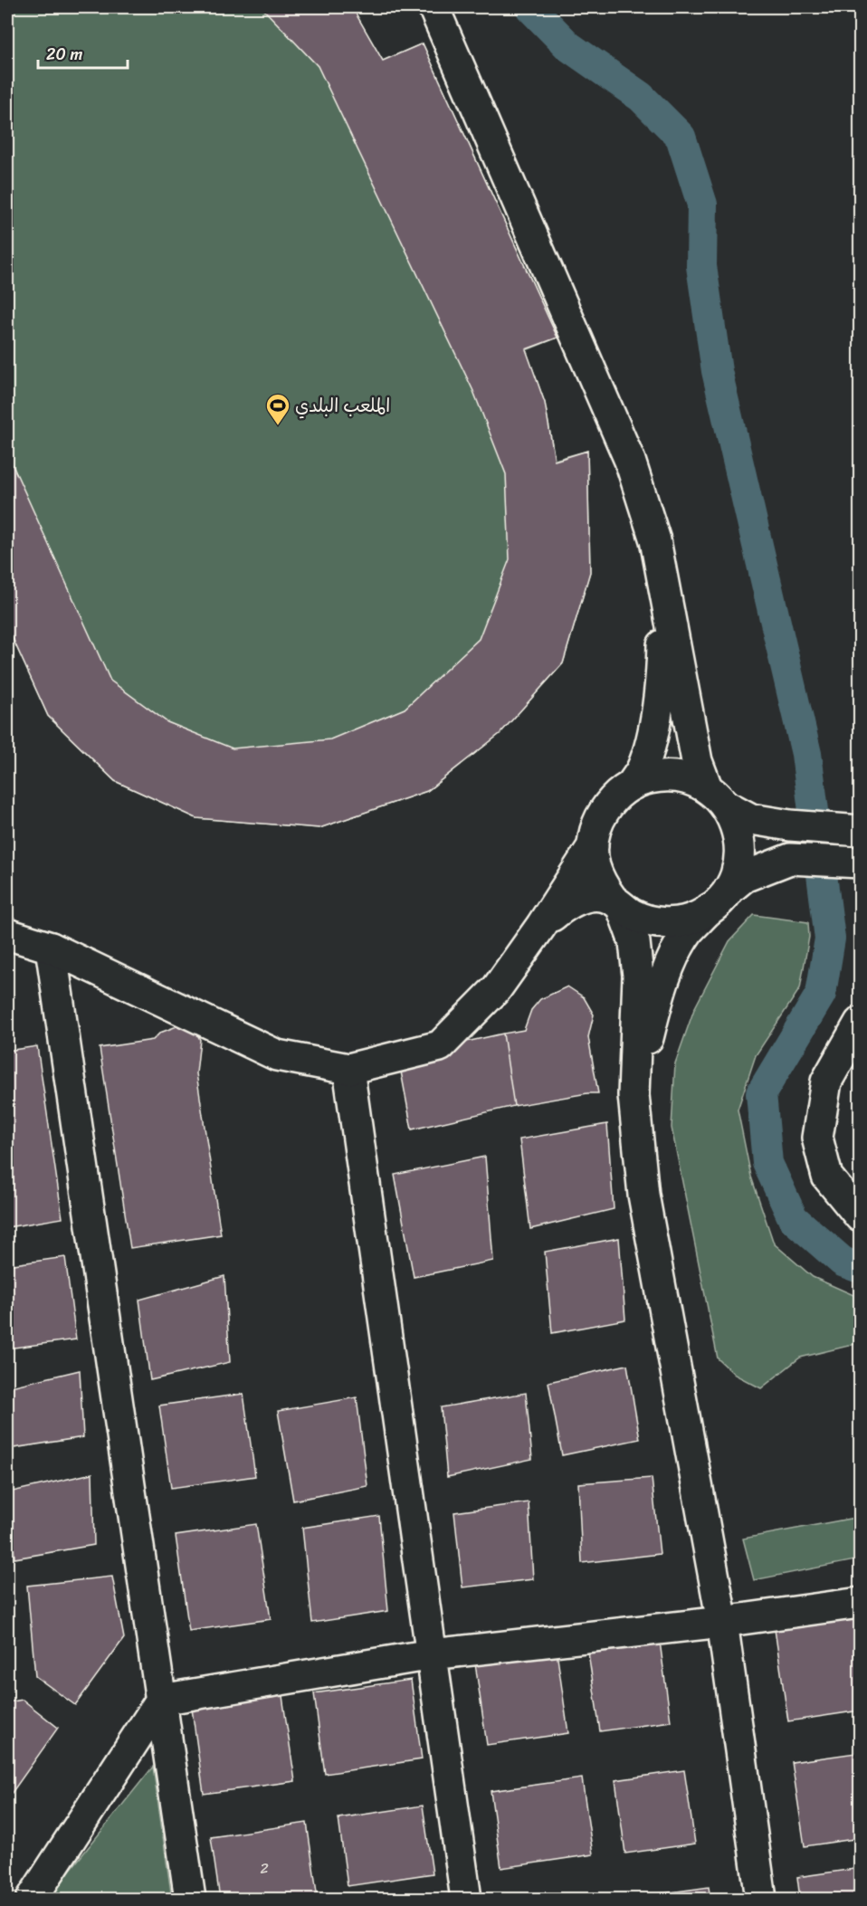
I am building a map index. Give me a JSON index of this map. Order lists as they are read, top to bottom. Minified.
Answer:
{"places":{"sports":["الملعب البلدي"]},"house_numbers":["2"],"scale_bar":"20 m"}
